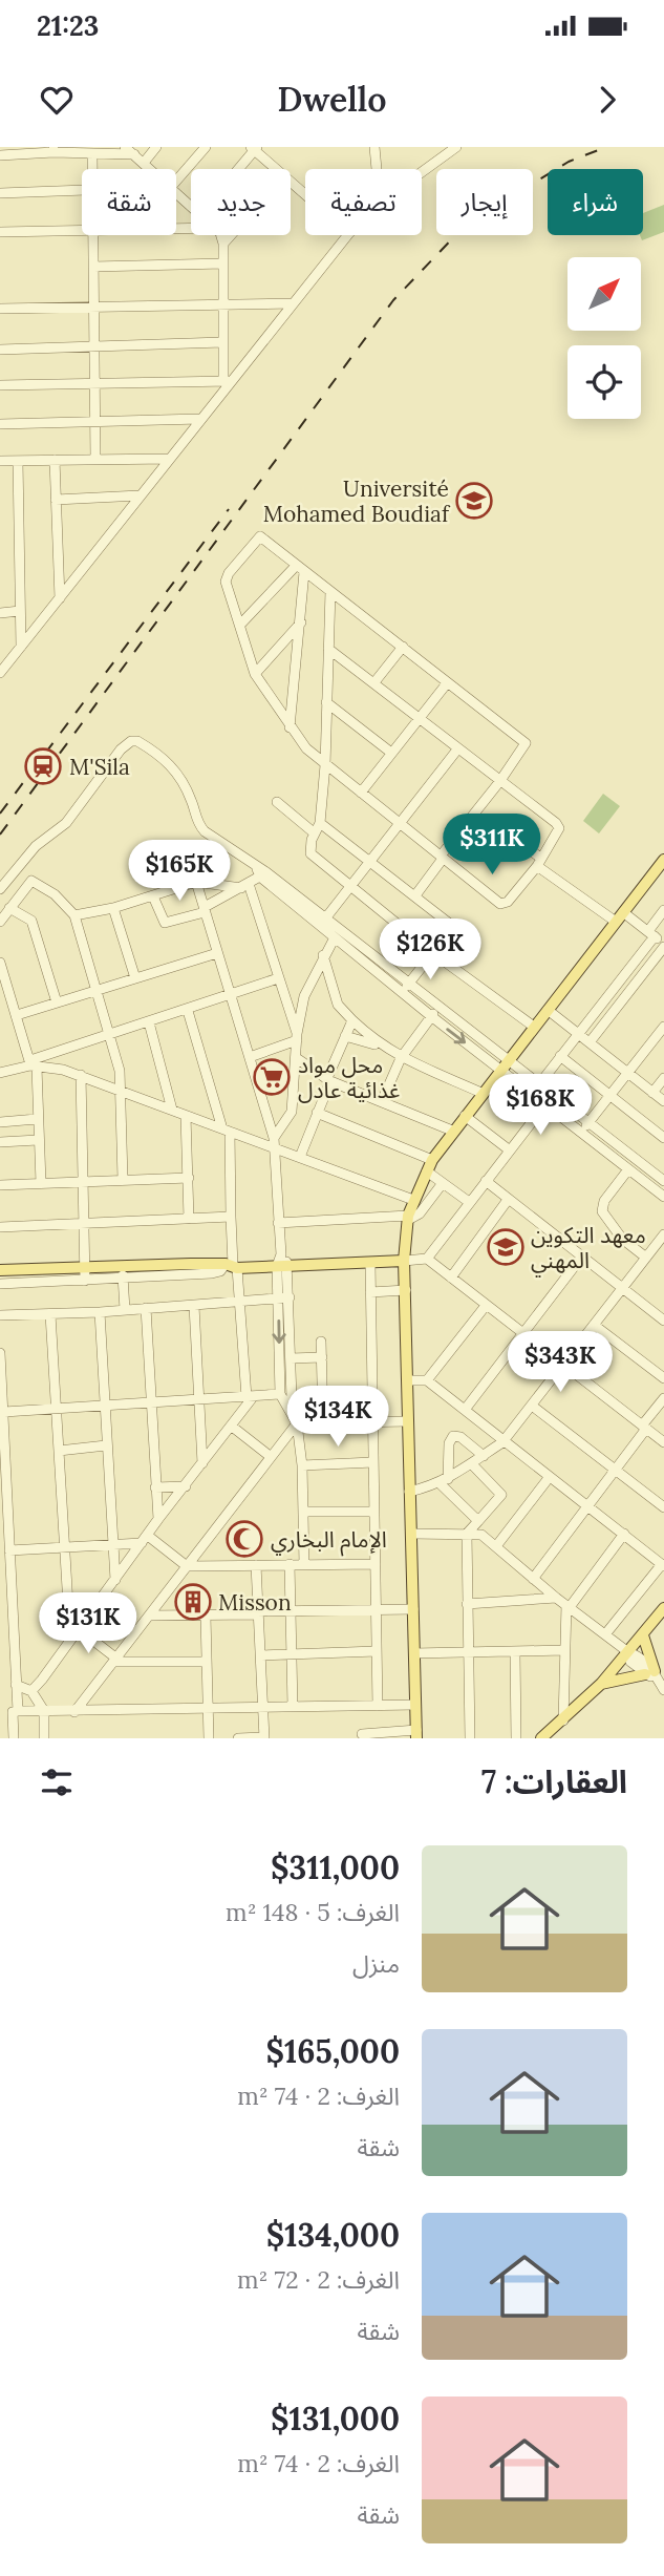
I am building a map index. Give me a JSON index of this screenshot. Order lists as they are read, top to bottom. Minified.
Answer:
{"places":{"school or university":["Université Mohamed Boudiaf","معهد التكوين المهني"],"station":["M'Sila"],"supermarket":["محل مواد غذائية عادل"],"mosque":["الإمام البخاري"],"building":["Misson"]},"north":"top right","page":{"status":"21:23","header":"Dwello","chip":["شراء","إيجار","تصفية","جديد","شقة"],"price":["$311K","$165K","$126K","$168K","$343K","$134K","$131K"],"heading":"العقارات: 7","list":[{"name":"$311,000","note":"الغرف: 5 · 148 m² · منزل"},{"name":"$165,000","note":"الغرف: 2 · 74 m² · شقة"},{"name":"$134,000","note":"الغرف: 2 · 72 m² · شقة"},{"name":"$131,000","note":"الغرف: 2 · 74 m² · شقة"}]}}
